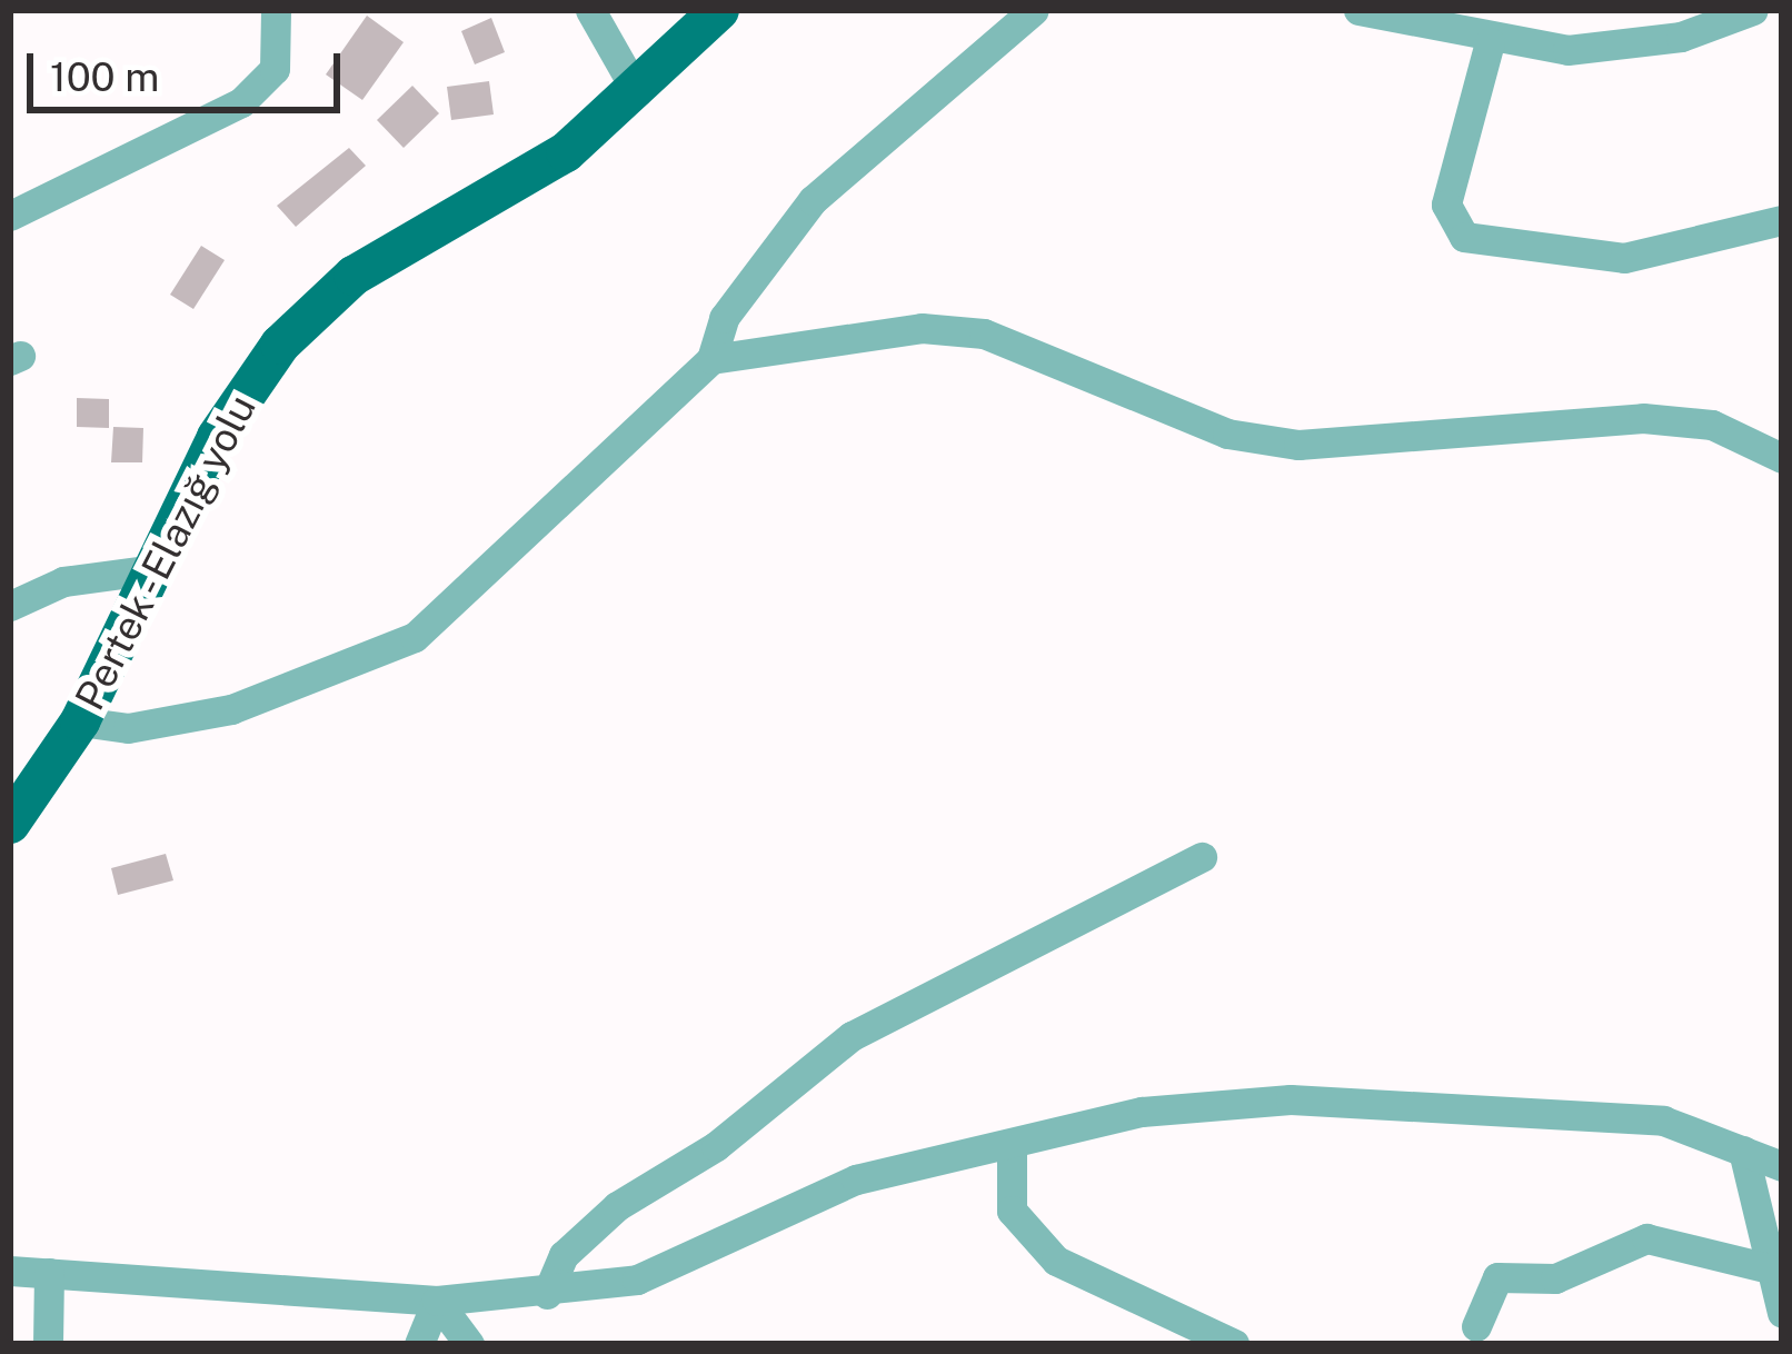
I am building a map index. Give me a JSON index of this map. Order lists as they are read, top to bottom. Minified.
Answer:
{"streets":{"main road":["Pertek - Elazığ yolu"]},"scale_bar":"100 m"}
